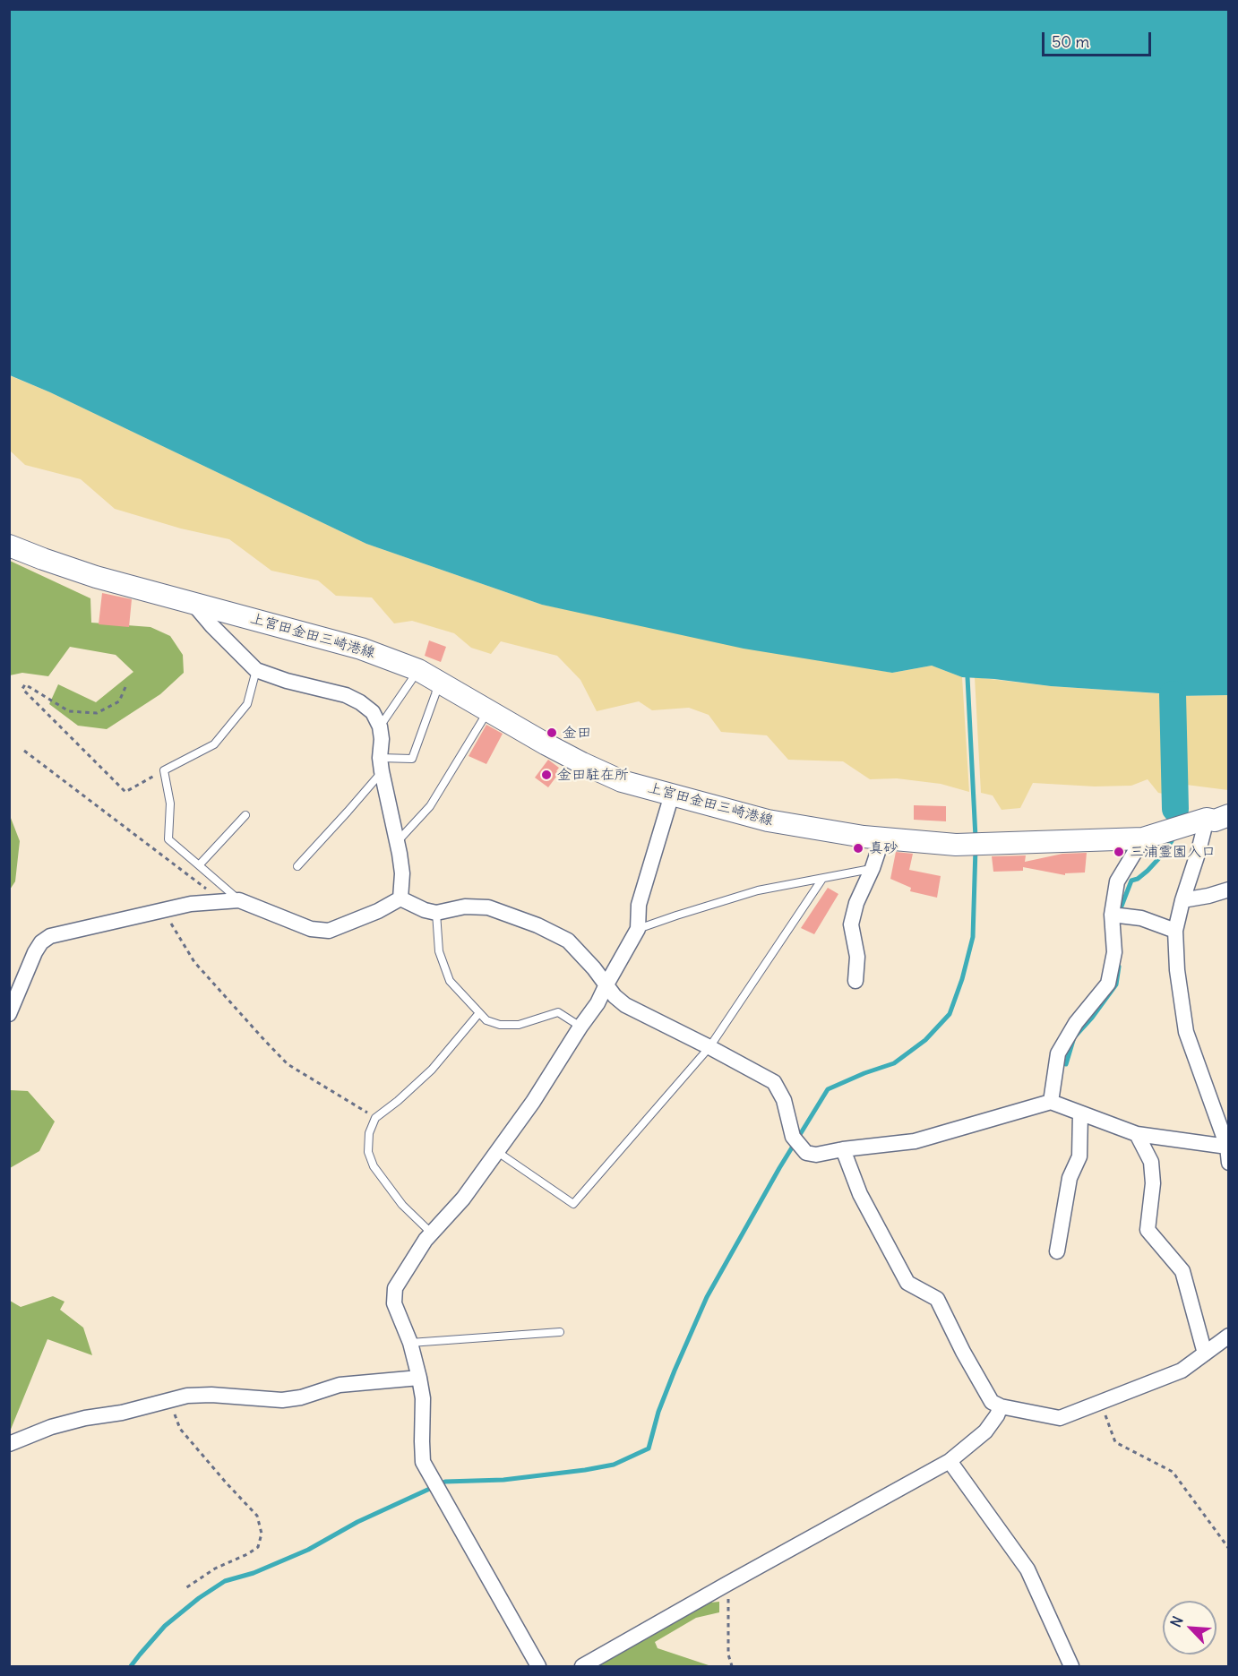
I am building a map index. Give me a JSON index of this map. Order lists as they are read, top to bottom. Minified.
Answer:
{"streets":{"main road":["上宮田金田三崎港線"]},"places":["金田","金田駐在所","真砂","三浦霊園入口"],"scale_bar":"50 m","north":"top left"}
